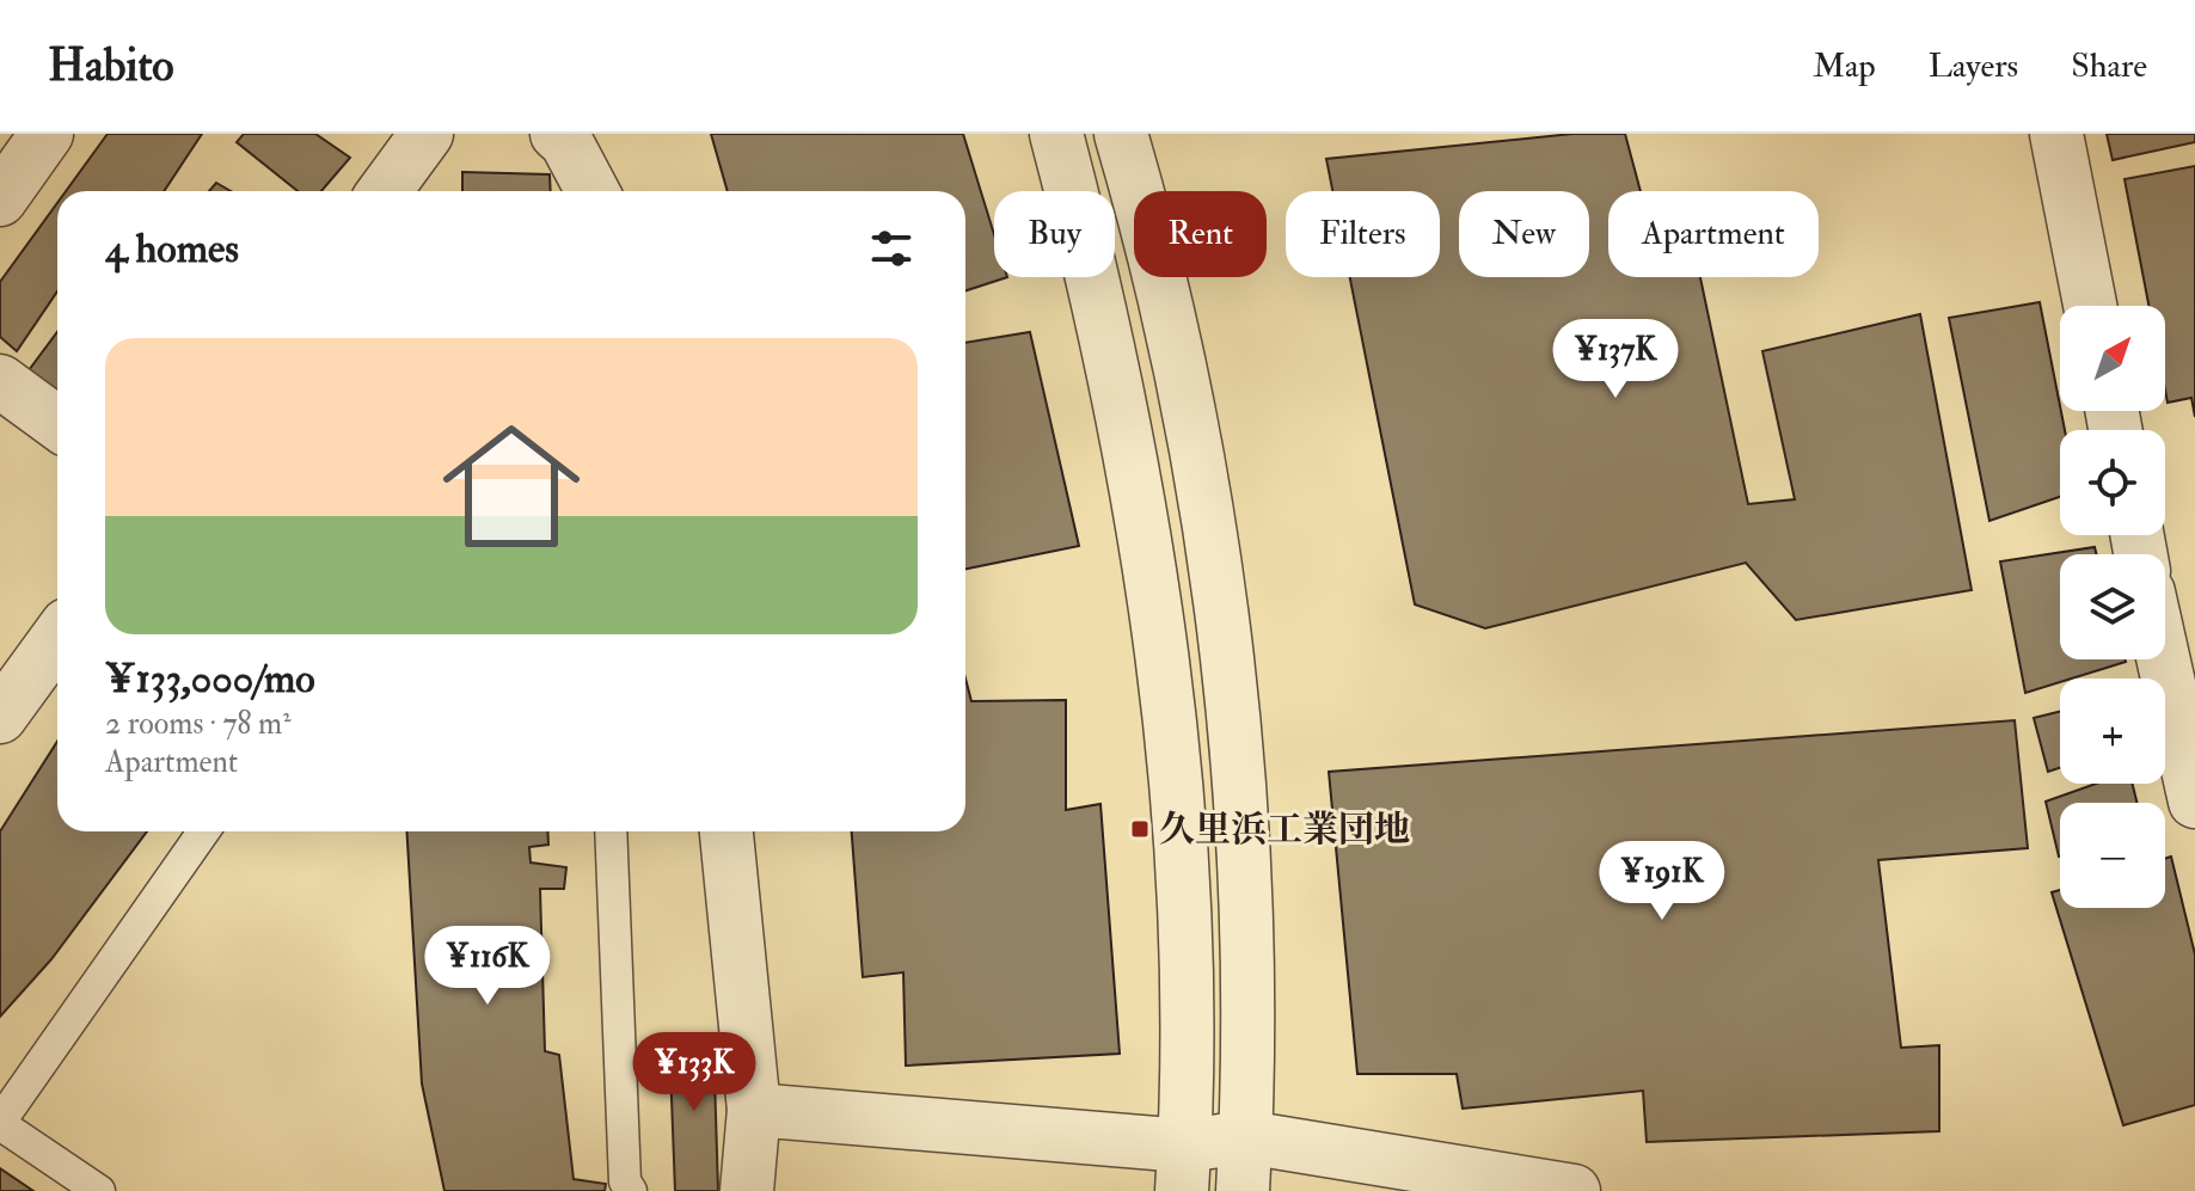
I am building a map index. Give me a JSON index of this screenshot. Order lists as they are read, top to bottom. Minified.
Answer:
{"places":{"transit":["久里浜工業団地"]},"north":"top right","page":{"header":"Habito","nav":["Map","Layers","Share"],"chip":["Buy","Rent","Filters","New","Apartment"],"heading":"4 homes","map_buttons":["+","−"],"list":[{"name":"¥133,000/mo","note":"2 rooms · 78 m² · Apartment"}],"price":["¥137K","¥191K","¥116K","¥133K"]}}
